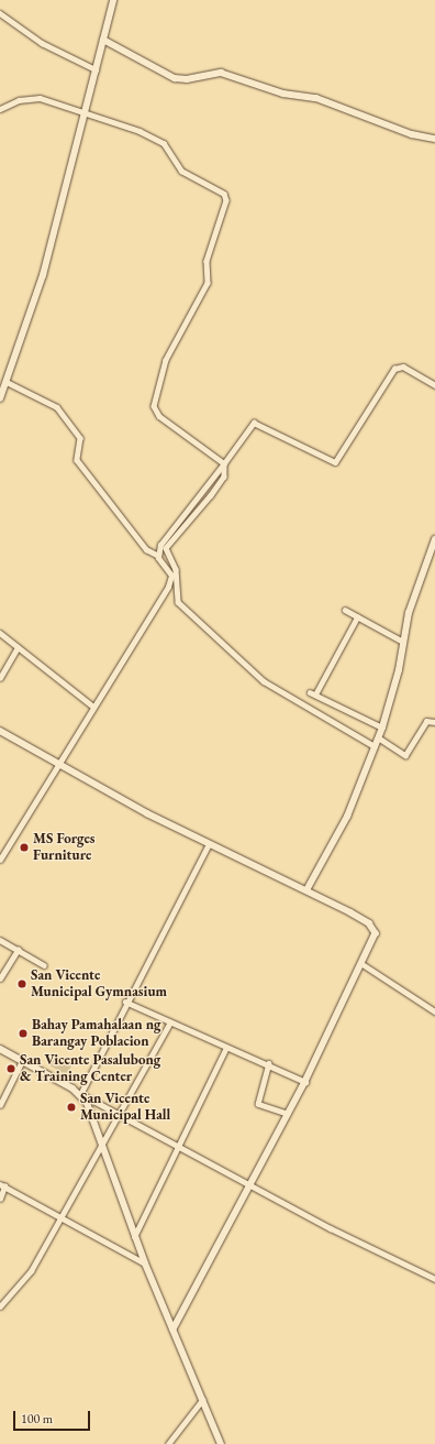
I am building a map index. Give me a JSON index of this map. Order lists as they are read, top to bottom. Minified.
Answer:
{"places":["MS Forges Furniture","San Vicente Municipal Gymnasium","Bahay Pamahalaan ng Barangay Poblacion","San Vicente Pasalubong & Training Center","San Vicente Municipal Hall"],"scale_bar":"100 m"}
